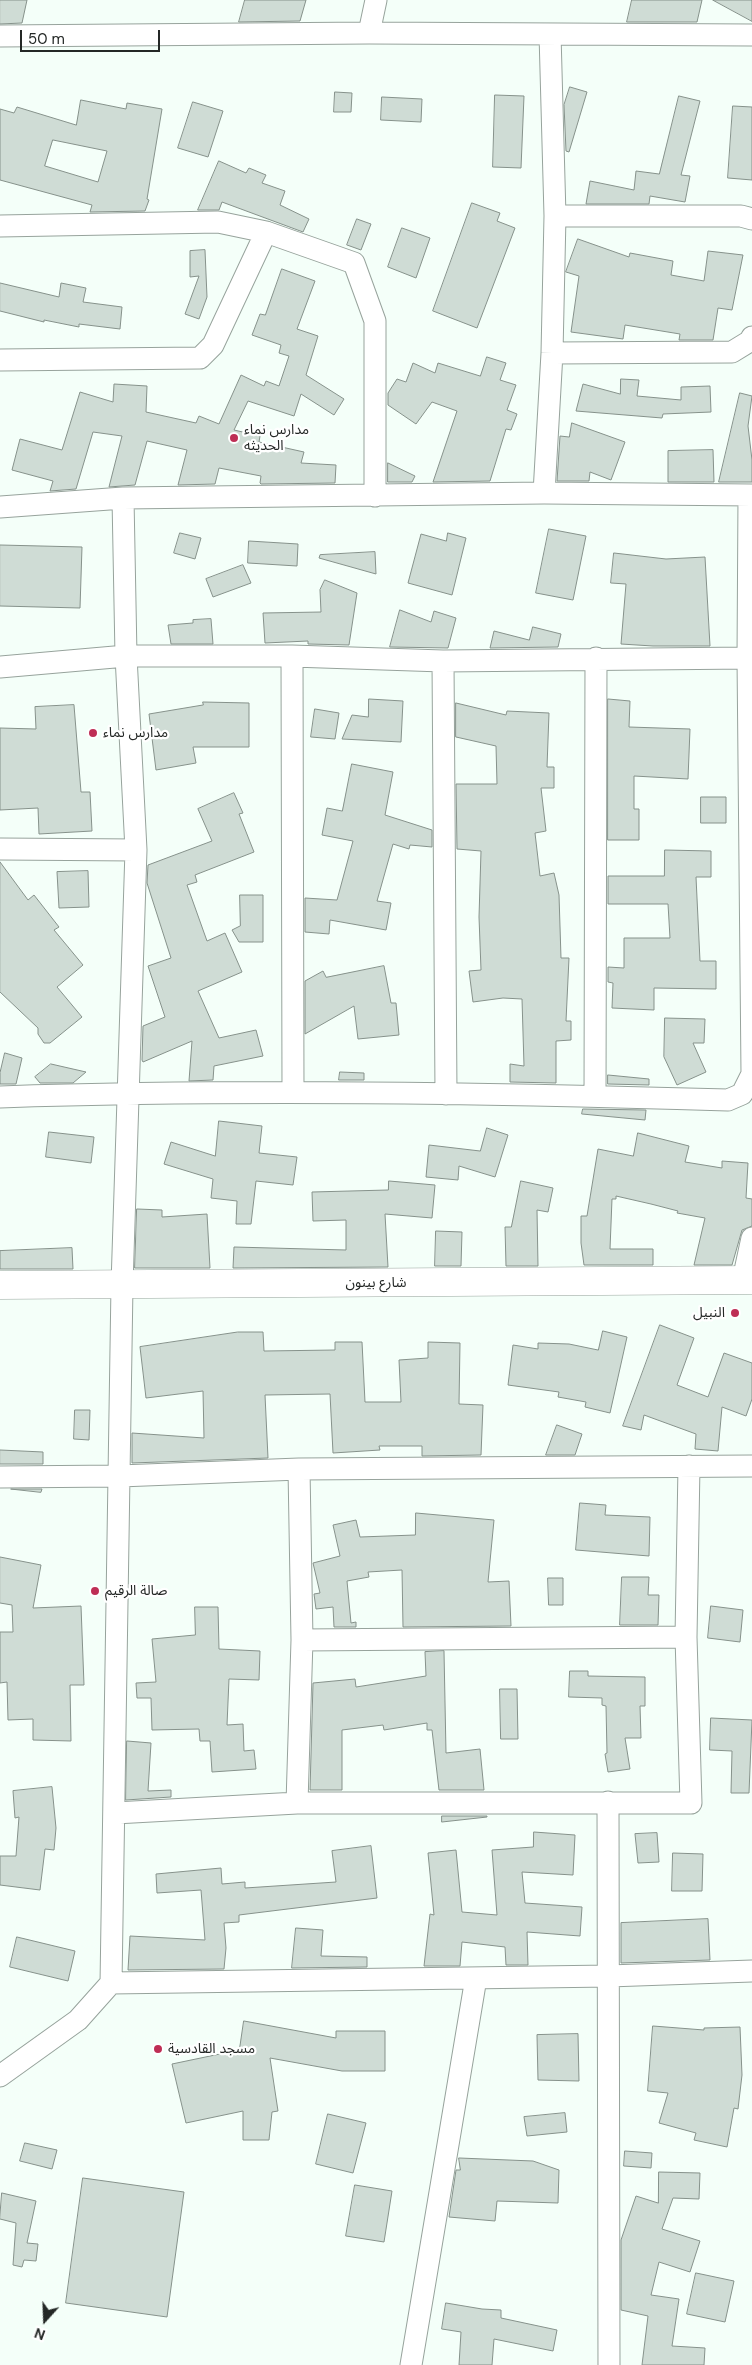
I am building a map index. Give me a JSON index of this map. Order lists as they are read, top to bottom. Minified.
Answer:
{"streets":{"street":["شارع بينون"]},"places":["مدارس نماء الحديثه","مدارس نماء","النبيل","صالة الرقيم","مسجد القادسية"],"scale_bar":"50 m","north":"bottom"}
